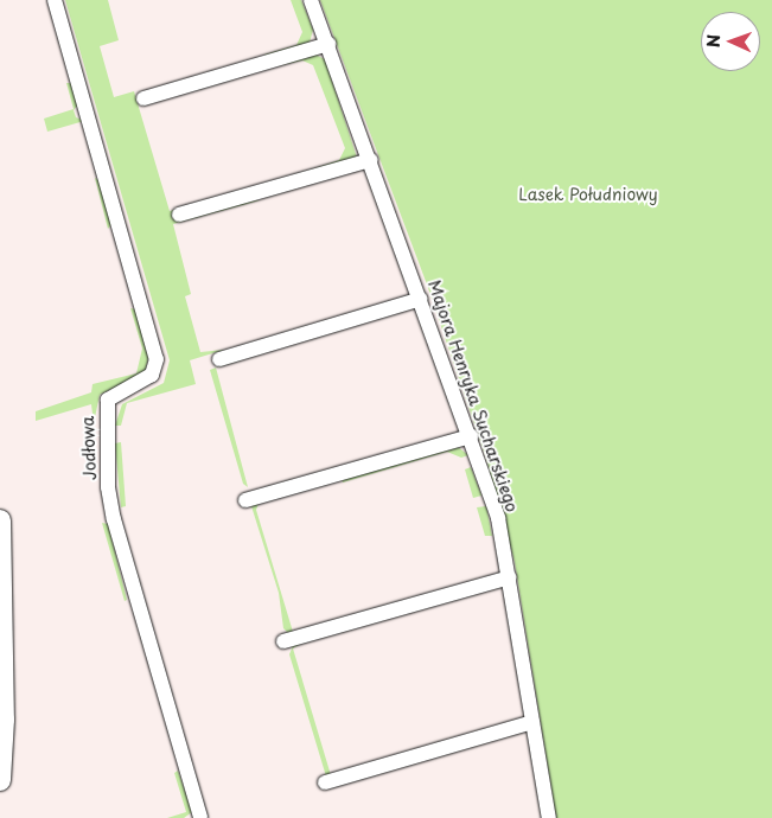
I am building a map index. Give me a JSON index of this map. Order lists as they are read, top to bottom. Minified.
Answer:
{"streets":{"street":["Majora Henryka Sucharskiego","Jodłowa"]},"parks":["Lasek Południowy"],"north":"left"}
